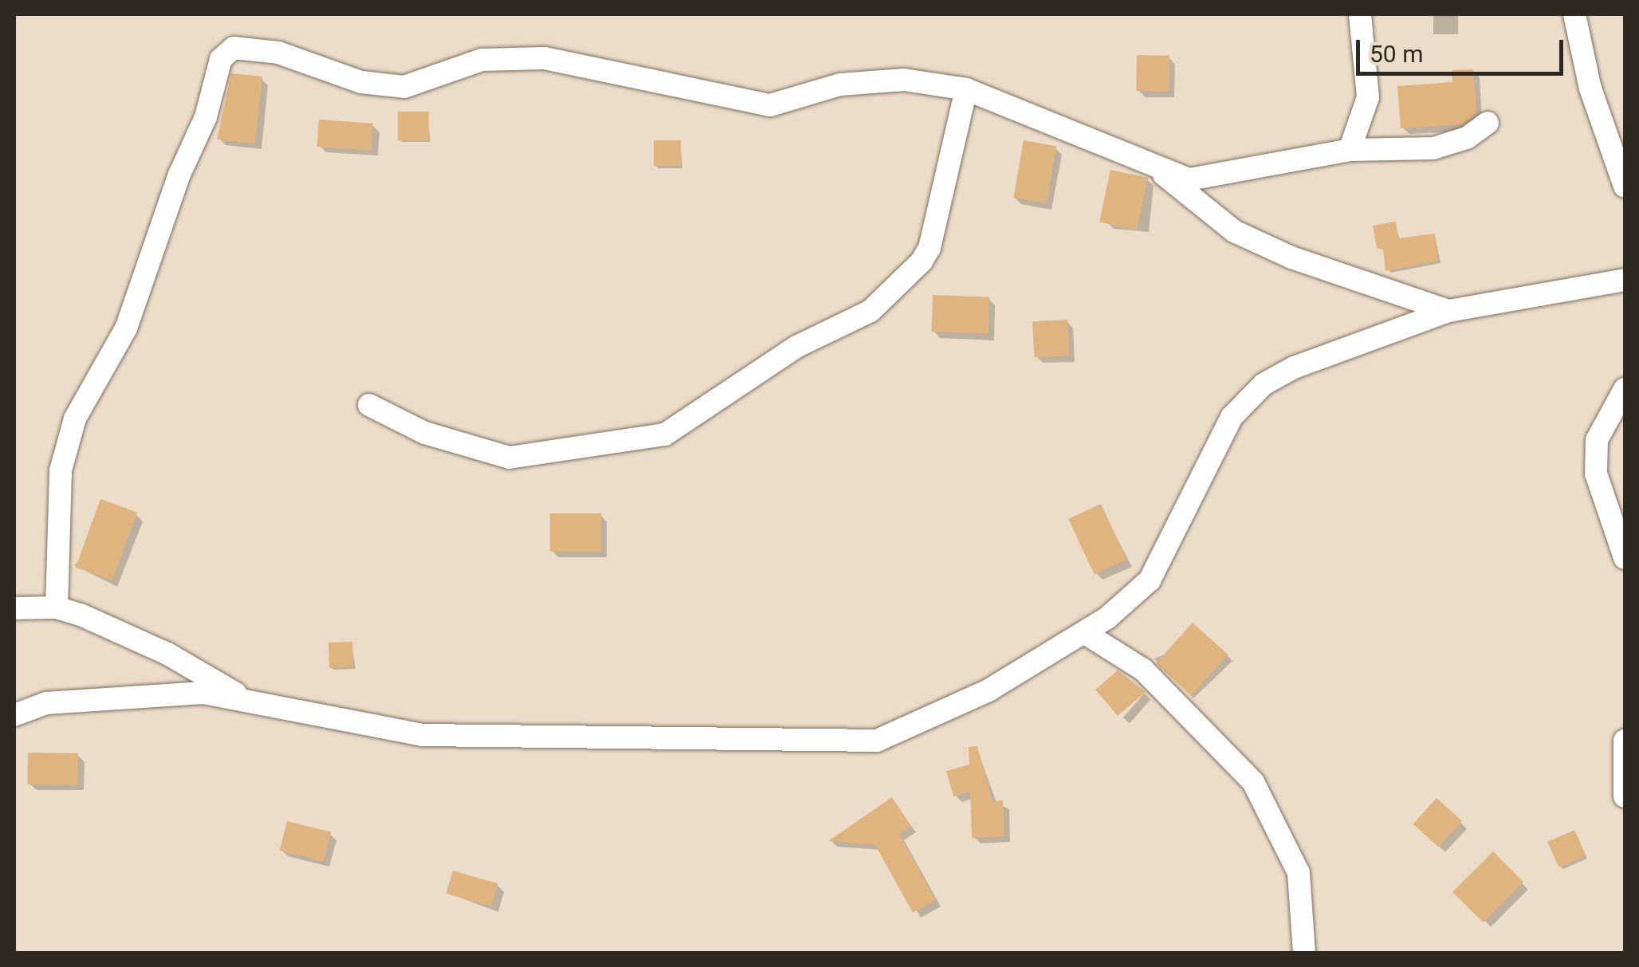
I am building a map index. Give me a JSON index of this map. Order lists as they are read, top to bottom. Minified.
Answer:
{"scale_bar":"50 m"}
